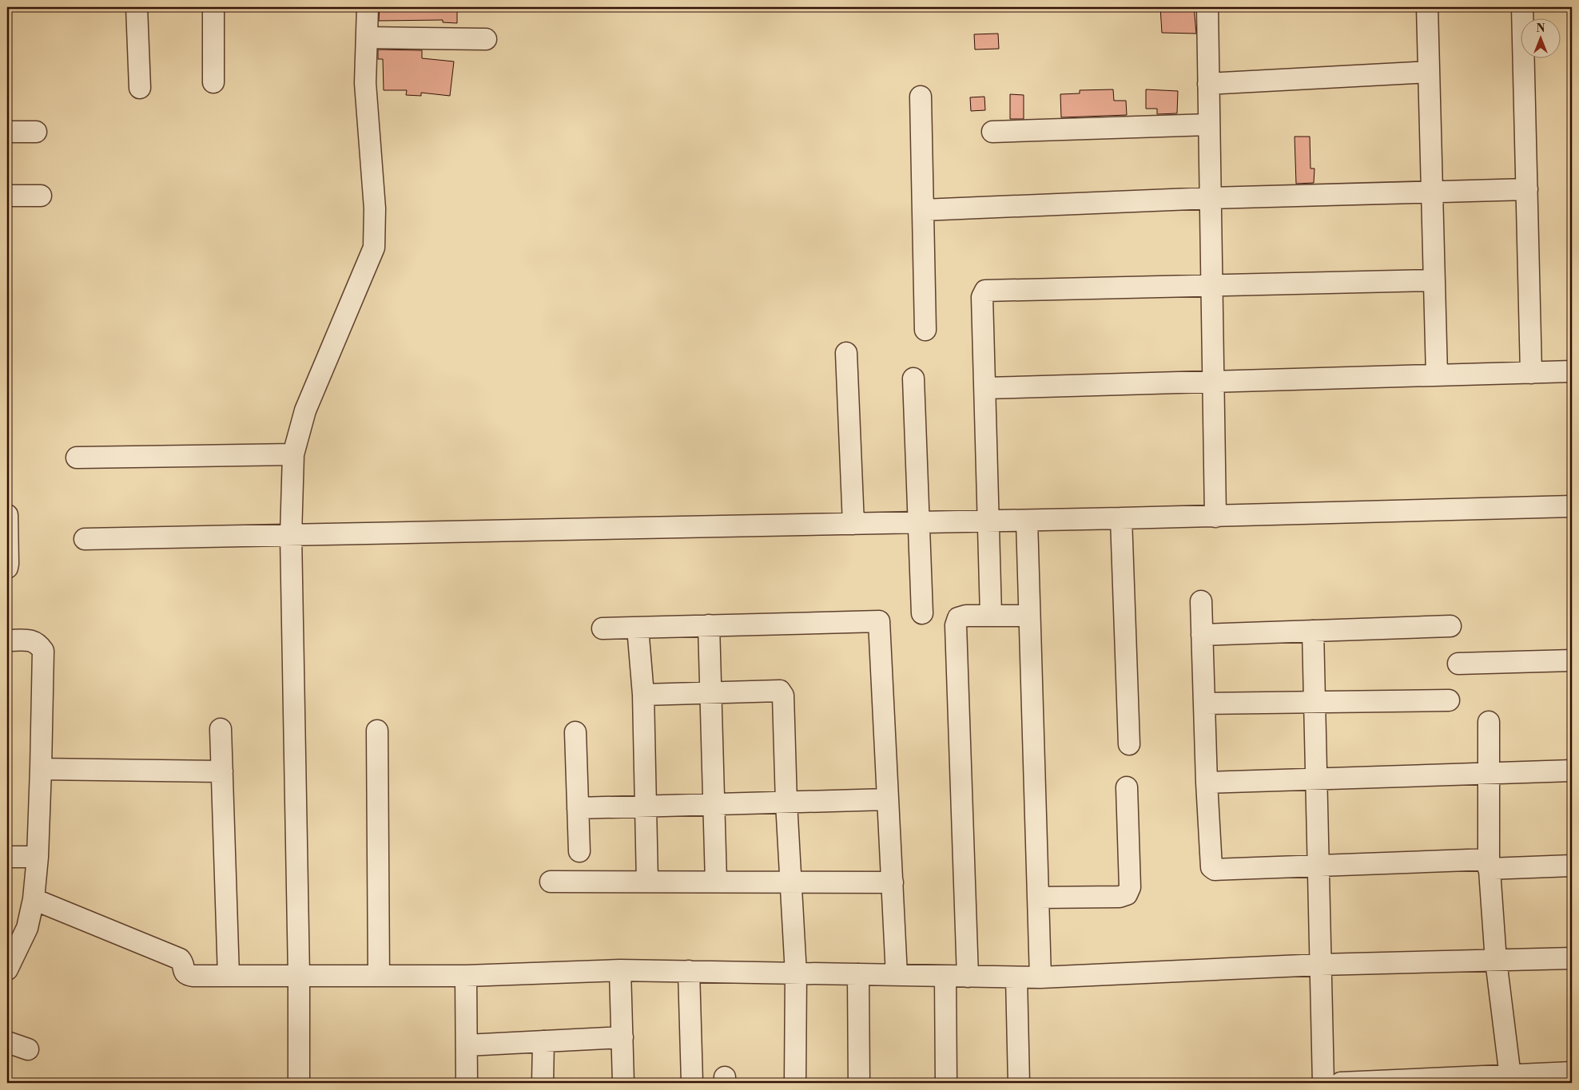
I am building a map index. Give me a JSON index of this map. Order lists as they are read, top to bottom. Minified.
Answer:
{"north":"top"}
